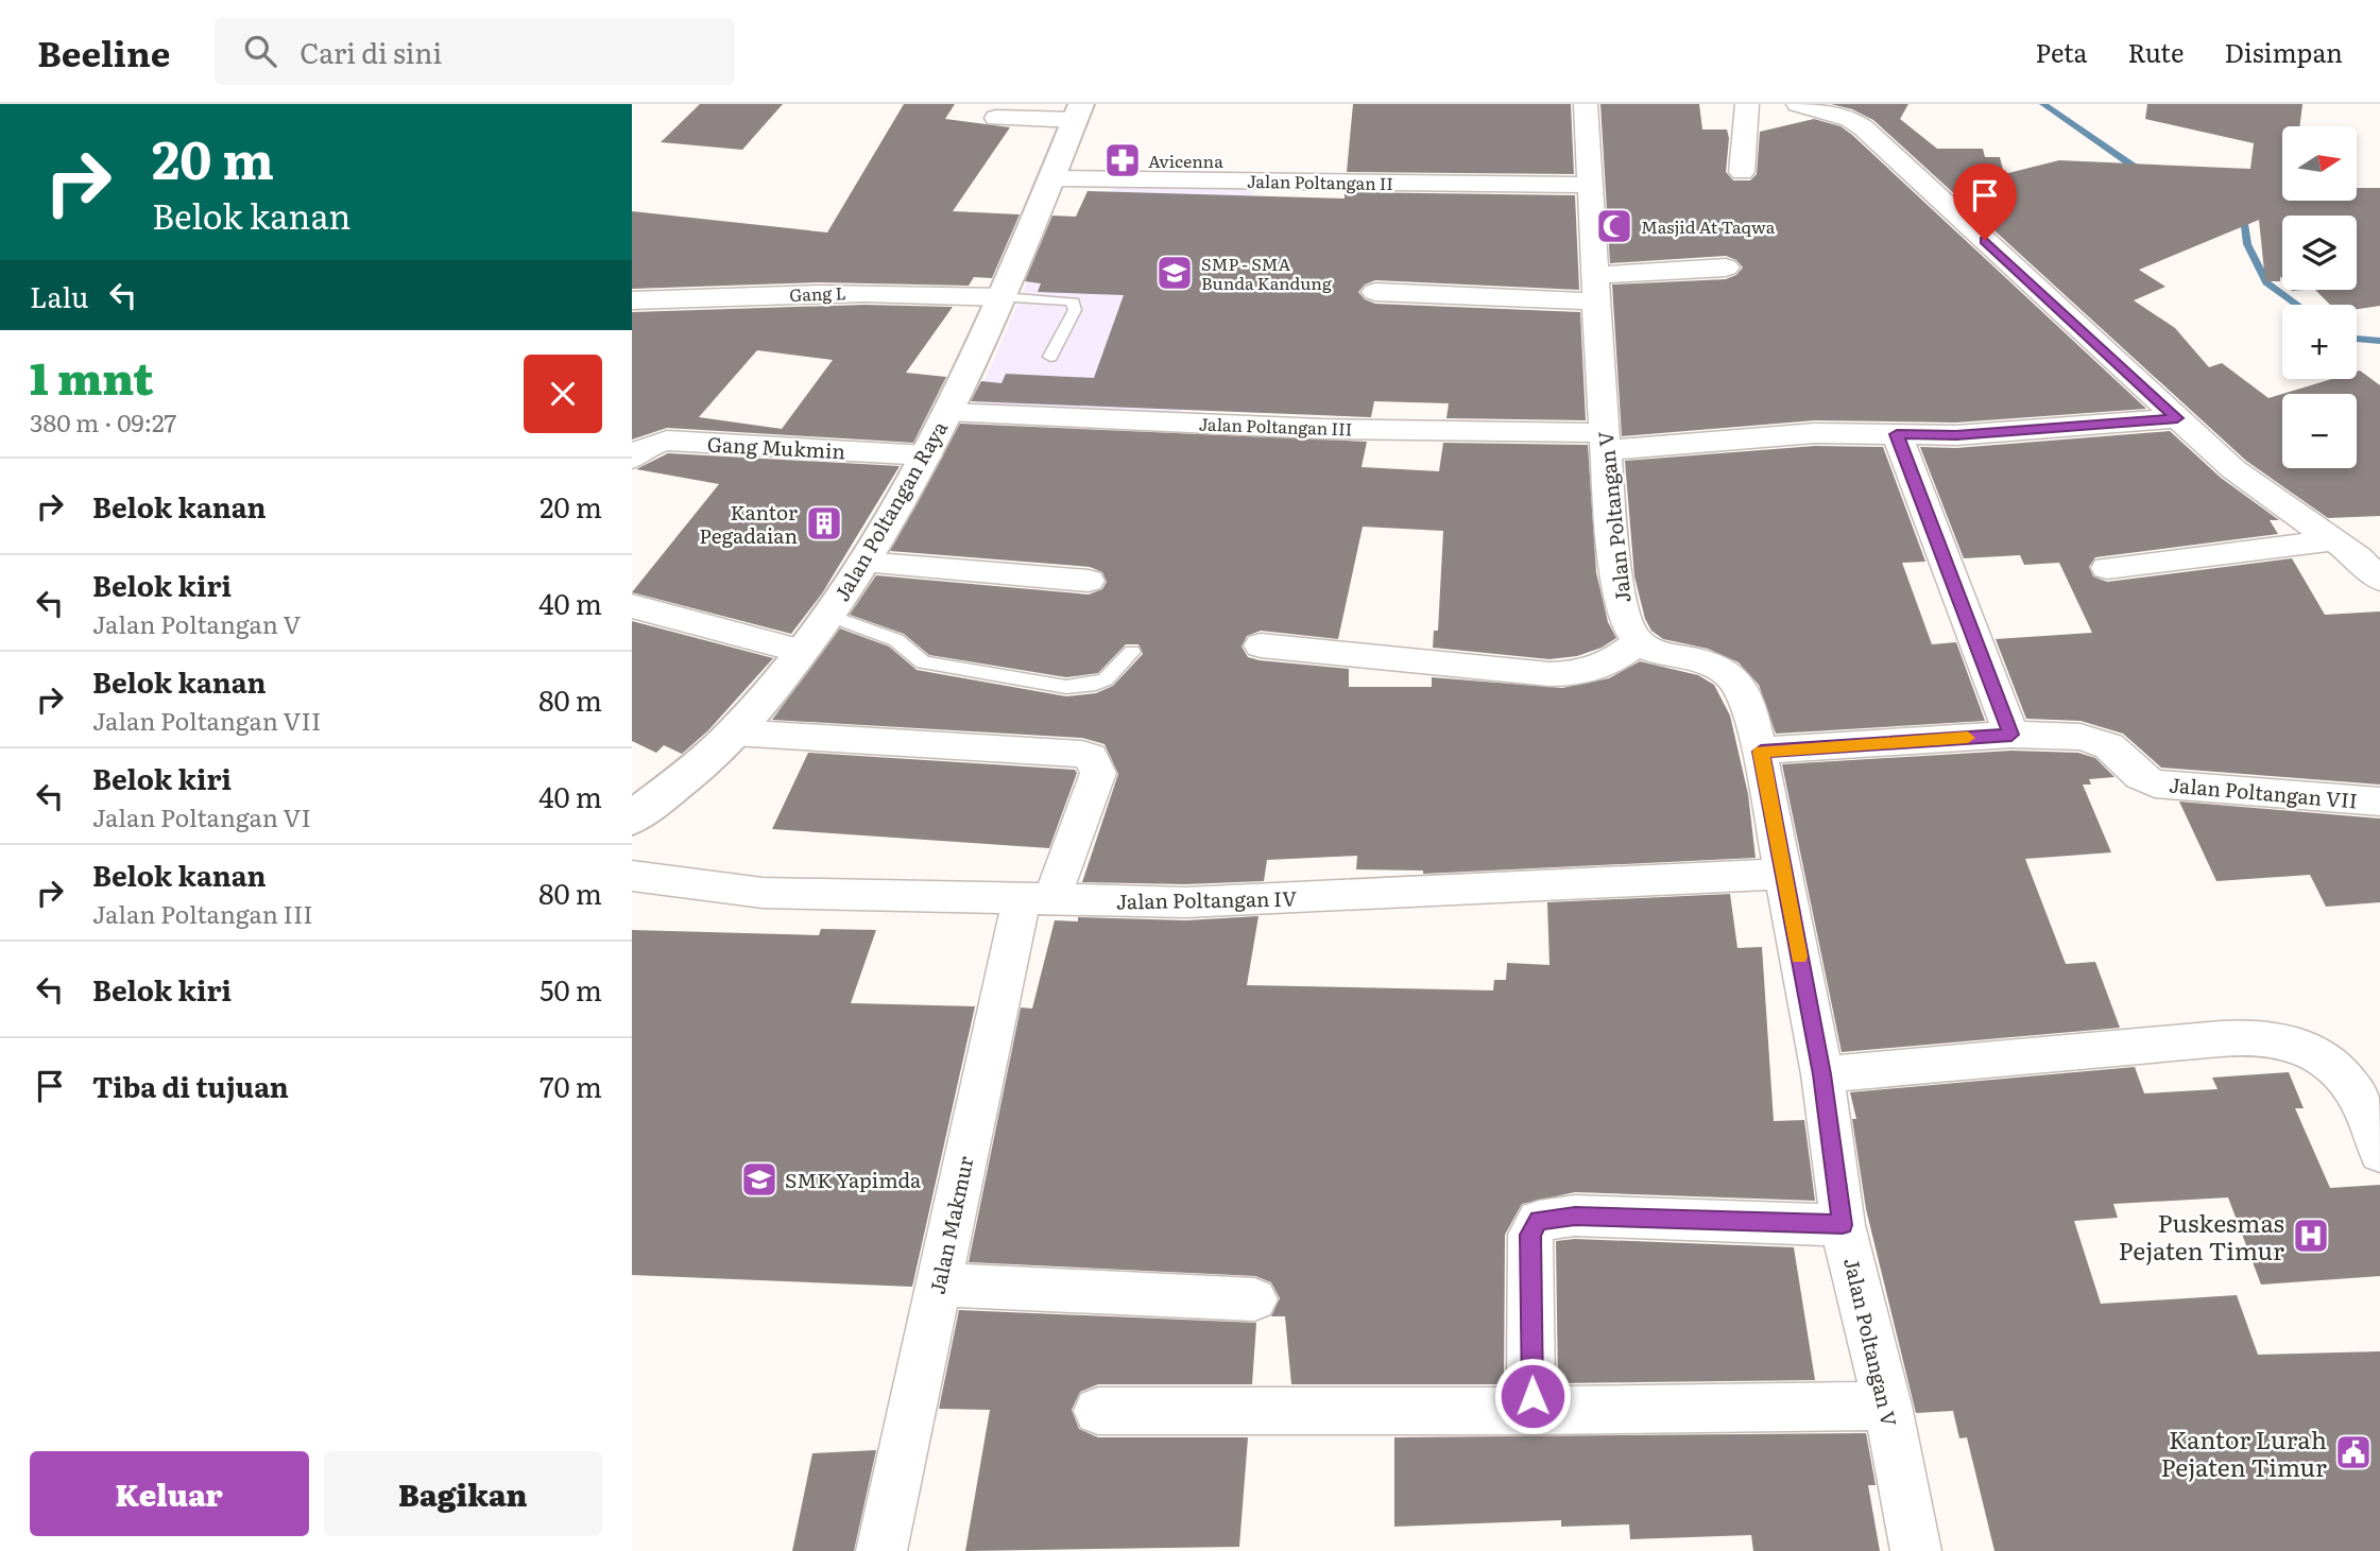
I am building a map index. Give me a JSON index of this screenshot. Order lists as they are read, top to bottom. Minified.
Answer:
{"streets":{"street":["Jalan Poltangan II","Gang L","Jalan Poltangan III","Gang Mukmin","Jalan Poltangan Raya","Jalan Poltangan V","Jalan Poltangan VII","Jalan Poltangan IV","Jalan Makmur"]},"crossings":[["Jalan Poltangan II","Jalan Poltangan Raya"],["Jalan Poltangan II","Jalan Poltangan V"],["Gang L","Jalan Poltangan Raya"],["Jalan Poltangan III","Jalan Poltangan Raya"],["Jalan Poltangan III","Jalan Poltangan V"],["Gang Mukmin","Jalan Poltangan Raya"],["Jalan Poltangan Raya","Jalan Makmur"],["Jalan Poltangan V","Jalan Poltangan VII"],["Jalan Poltangan V","Jalan Poltangan IV"],["Jalan Poltangan IV","Jalan Makmur"]],"places":{"pharmacy":["Avicenna"],"mosque":["Masjid At Taqwa"],"school or university":["SMP - SMA Bunda Kandung","SMK Yapimda"],"building":["Kantor Pegadaian"],"hospital":["Puskesmas Pejaten Timur"],"public building":["Kantor Lurah Pejaten Timur"]},"north":"right","page":{"header":"Beeline","search":"Cari di sini","nav":["Peta","Rute","Disimpan"],"turn":["20 m","Belok kanan"],"map_buttons":["+","−"],"then":"Lalu","heading":["1 mnt","380 m · 09:27"],"list":[{"name":"Belok kanan","value":"20 m"},{"name":"Belok kiri","note":"Jalan Poltangan V","value":"40 m"},{"name":"Belok kanan","note":"Jalan Poltangan VII","value":"80 m"},{"name":"Belok kiri","note":"Jalan Poltangan VI","value":"40 m"},{"name":"Belok kanan","note":"Jalan Poltangan III","value":"80 m"},{"name":"Belok kiri","value":"50 m"},{"name":"Tiba di tujuan","value":"70 m"}],"buttons":["Keluar","Bagikan"]}}
